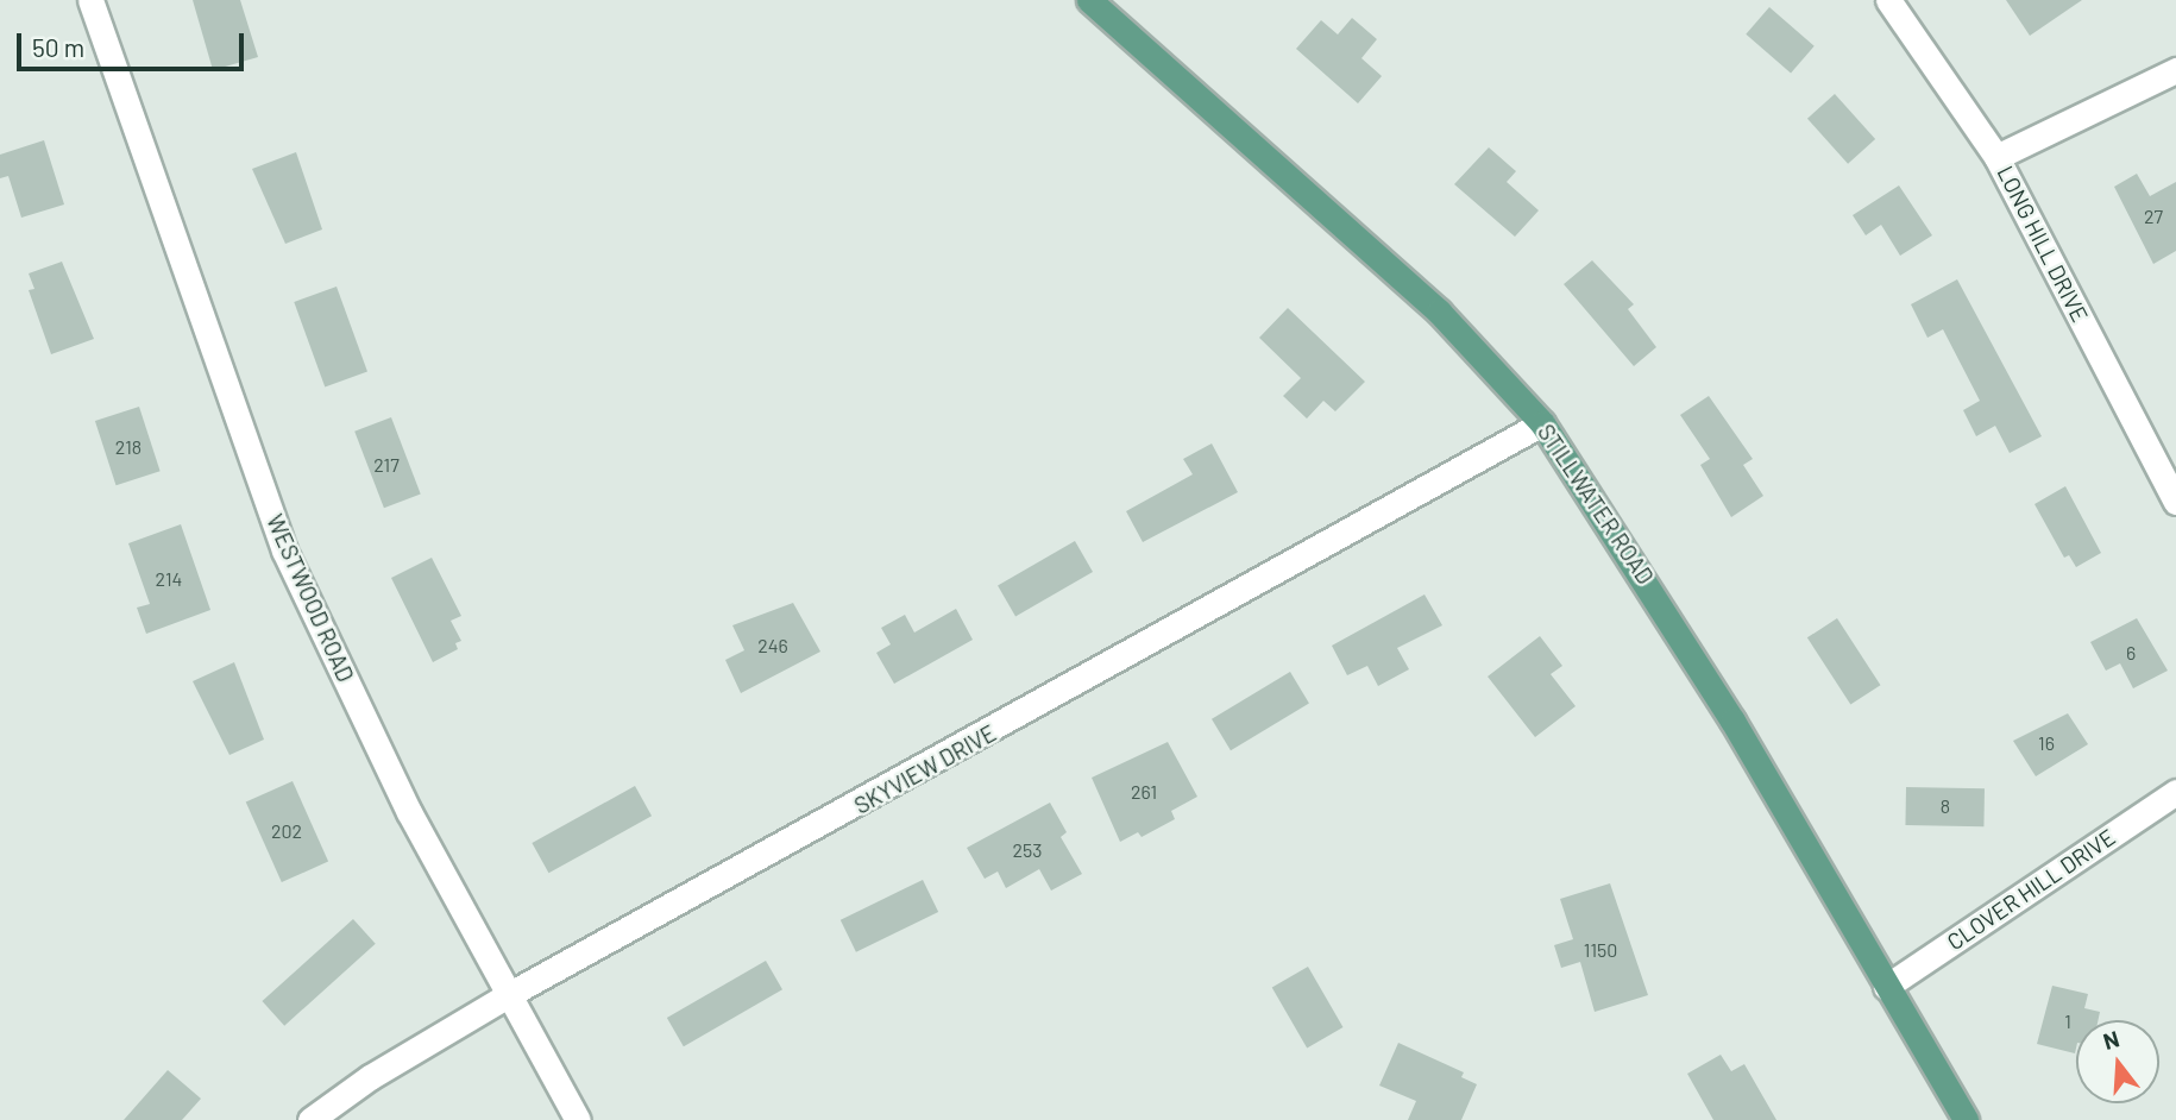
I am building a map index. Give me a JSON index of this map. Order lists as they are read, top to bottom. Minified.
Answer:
{"streets":{"main road":["STILLWATER ROAD"],"street":["LONG HILL DRIVE","WESTWOOD ROAD","SKYVIEW DRIVE","CLOVER HILL DRIVE"]},"crossings":[["STILLWATER ROAD","SKYVIEW DRIVE"],["STILLWATER ROAD","CLOVER HILL DRIVE"],["WESTWOOD ROAD","SKYVIEW DRIVE"]],"house_numbers":["27","218","217","214","246","6","16","261","8","202","253","1150","1"],"scale_bar":"50 m","north":"top"}
